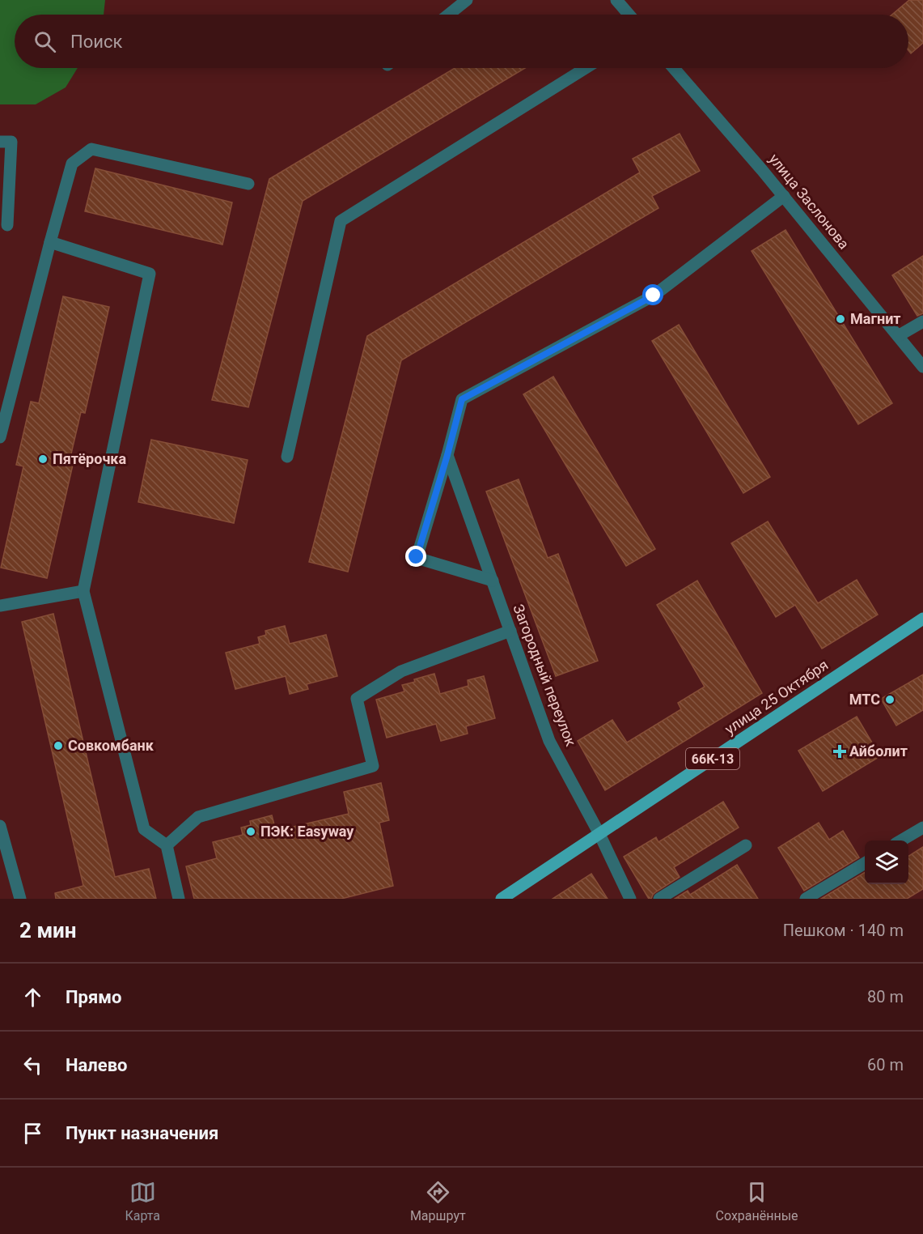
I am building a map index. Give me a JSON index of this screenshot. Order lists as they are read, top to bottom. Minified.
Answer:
{"streets":{"main road":["улица 25 Октября","66К-13"],"street":["улица Заслонова","Загородный переулок"]},"crossings":[["Загородный переулок","улица 25 Октября"]],"places":{"other":["Магнит","Пятёрочка","МТС","Совкомбанк","ПЭК: Easyway"],"health":["Айболит"]},"page":{"search":"Поиск","heading":["2 мин","Пешком · 140 m"],"list":[["Прямо","80 m"],["Налево","60 m"],"Пункт назначения"],"nav":["Карта","Маршрут","Сохранённые"]}}
